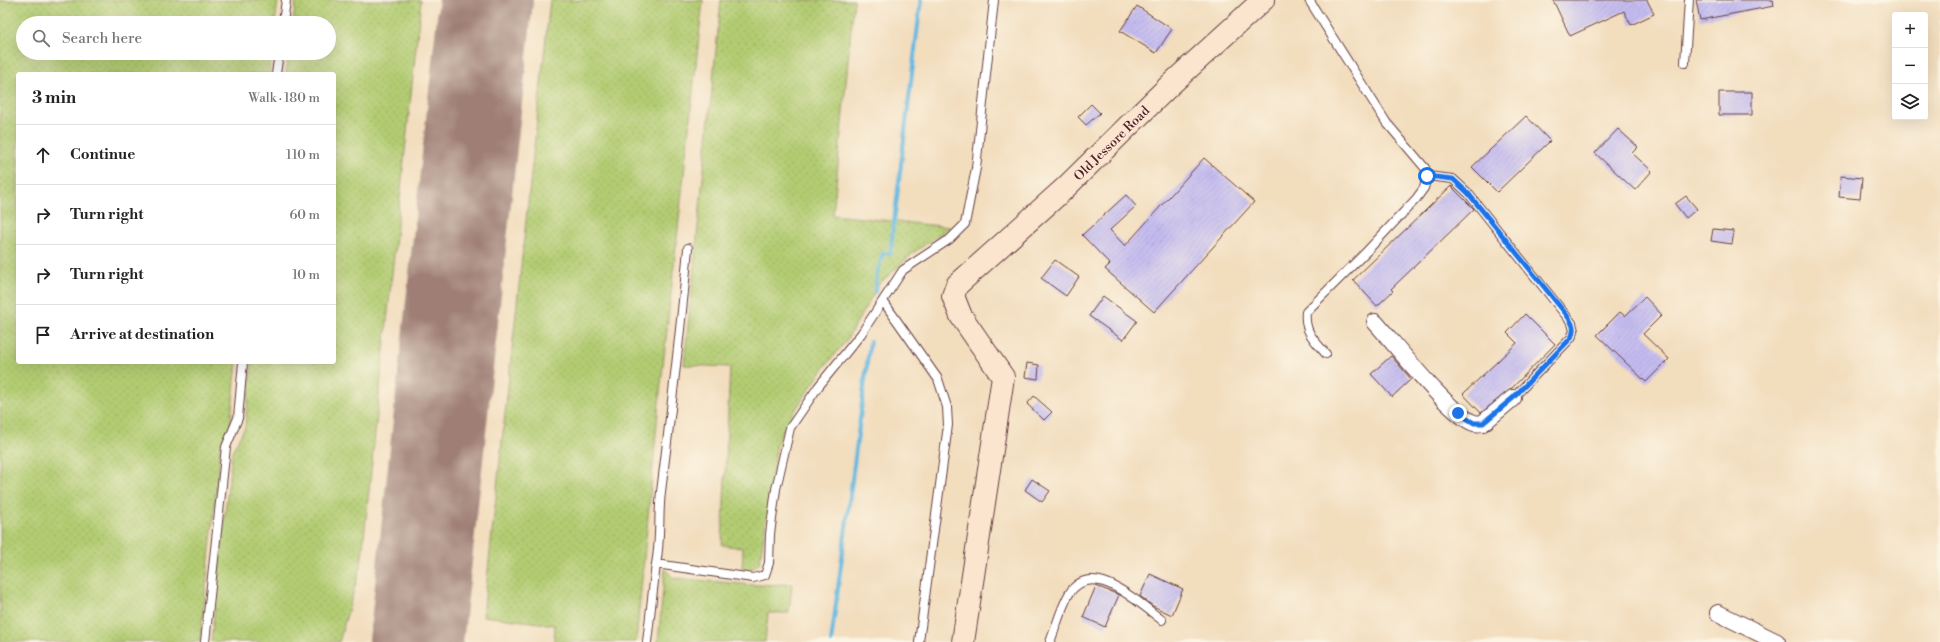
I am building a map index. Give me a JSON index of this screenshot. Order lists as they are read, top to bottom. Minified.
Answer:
{"streets":{"street":["Old Jessore Road"]},"page":{"map_buttons":["+","−"],"search":"Search here","heading":["3 min","Walk · 180 m"],"list":[["Continue","110 m"],["Turn right","60 m"],["Turn right","10 m"],"Arrive at destination"]}}
